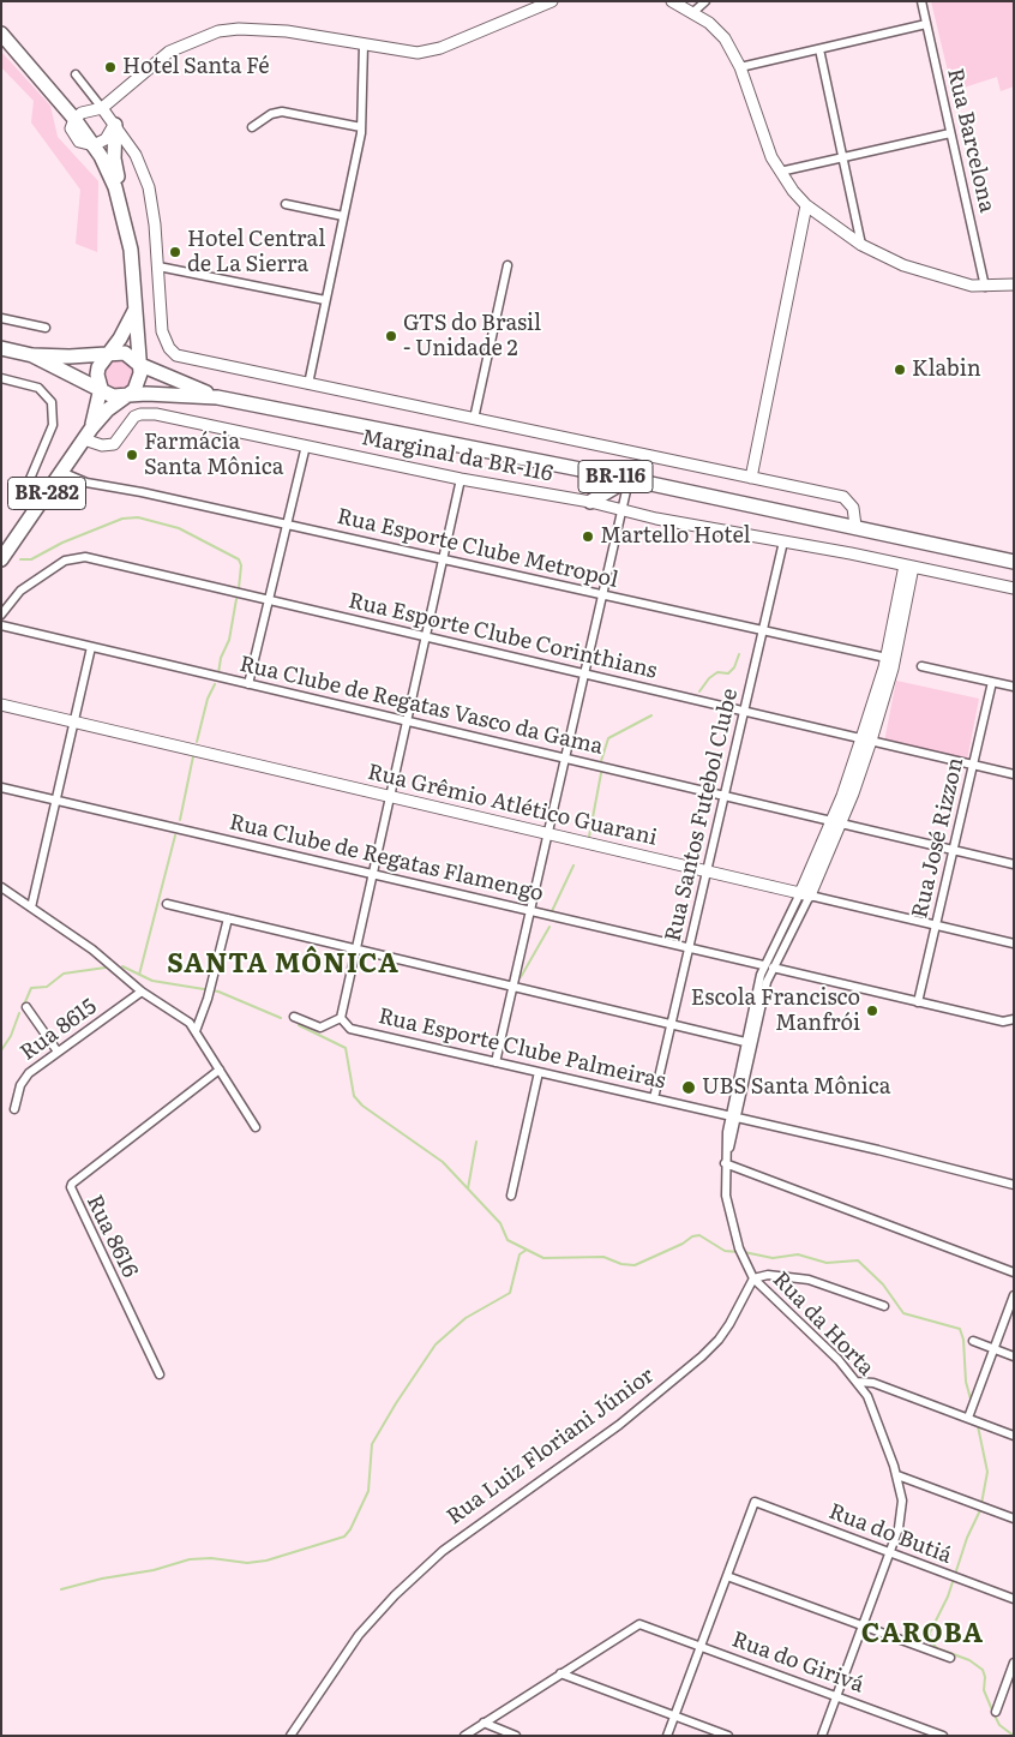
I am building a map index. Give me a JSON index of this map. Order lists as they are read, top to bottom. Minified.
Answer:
{"streets":{"highway":["BR-116","BR-282"],"street":["Rua Barcelona","Marginal da BR-116","Rua Esporte Clube Metropol","Rua Esporte Clube Corinthians","Rua Clube de Regatas Vasco da Gama","Rua Grêmio Atlético Guarani","Rua Santos Futebol Clube","Rua José Rizzon","Rua Clube de Regatas Flamengo","Rua 8615","Rua Esporte Clube Palmeiras","Rua 8616","Rua da Horta","Rua Luiz Floriani Júnior","Rua do Butiá","Rua do Girivá"]},"crossings":[["Marginal da BR-116","BR-116"],["Marginal da BR-116","BR-282"],["Marginal da BR-116","Rua Santos Futebol Clube"],["BR-116","BR-282"],["BR-282","Rua Esporte Clube Metropol"],["Rua Esporte Clube Metropol","Rua Santos Futebol Clube"],["Rua Esporte Clube Corinthians","Rua Santos Futebol Clube"],["Rua Esporte Clube Corinthians","Rua José Rizzon"],["Rua Clube de Regatas Vasco da Gama","Rua Santos Futebol Clube"],["Rua Clube de Regatas Vasco da Gama","Rua José Rizzon"],["Rua Grêmio Atlético Guarani","Rua Santos Futebol Clube"],["Rua Grêmio Atlético Guarani","Rua José Rizzon"],["Rua Santos Futebol Clube","Rua Clube de Regatas Flamengo"],["Rua Santos Futebol Clube","Rua Esporte Clube Palmeiras"],["Rua da Horta","Rua Luiz Floriani Júnior"],["Rua da Horta","Rua do Butiá"],["Rua da Horta","Rua do Girivá"]],"districts":["SANTA MÔNICA","CAROBA"],"places":["Hotel Santa Fé","Hotel Central de La Sierra","GTS do Brasil - Unidade 2","Klabin","Farmácia Santa Mônica","Martello Hotel","Escola Francisco Manfrói","UBS Santa Mônica"]}
